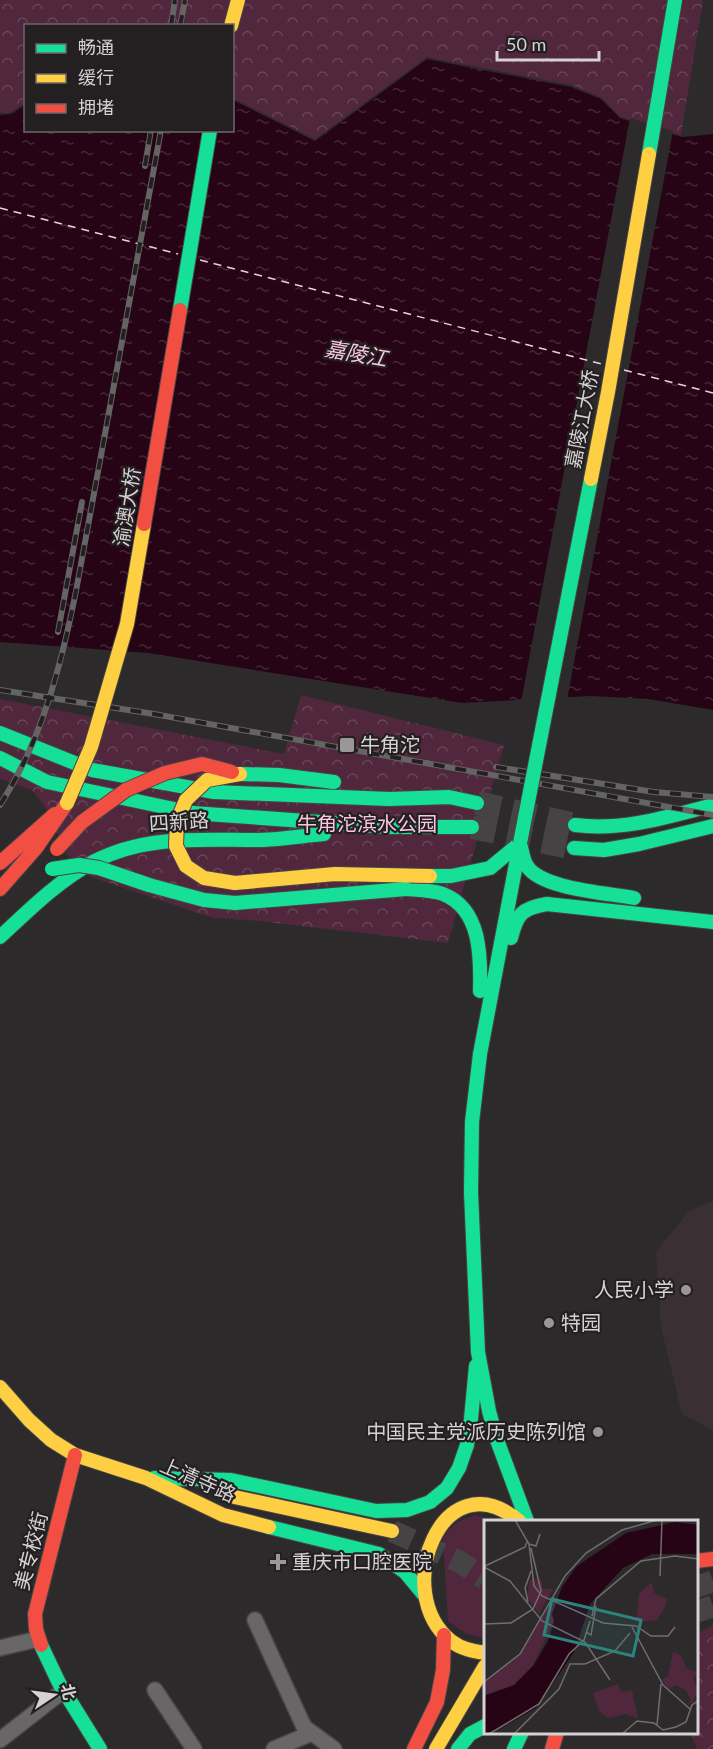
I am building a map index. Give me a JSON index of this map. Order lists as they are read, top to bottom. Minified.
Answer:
{"streets":{"main road":["嘉陵江大桥","渝澳大桥","四新路","上清寺路","美专校街"]},"crossings":[["上清寺路","美专校街"]],"water":["嘉陵江"],"parks":["牛角沱滨水公园"],"places":{"transit":["牛角沱"],"other":["人民小学","特园","中国民主党派历史陈列馆"],"health":["重庆市口腔医院"]},"legend":["畅通","缓行","拥堵"],"scale_bar":"50 m","north":"right"}
